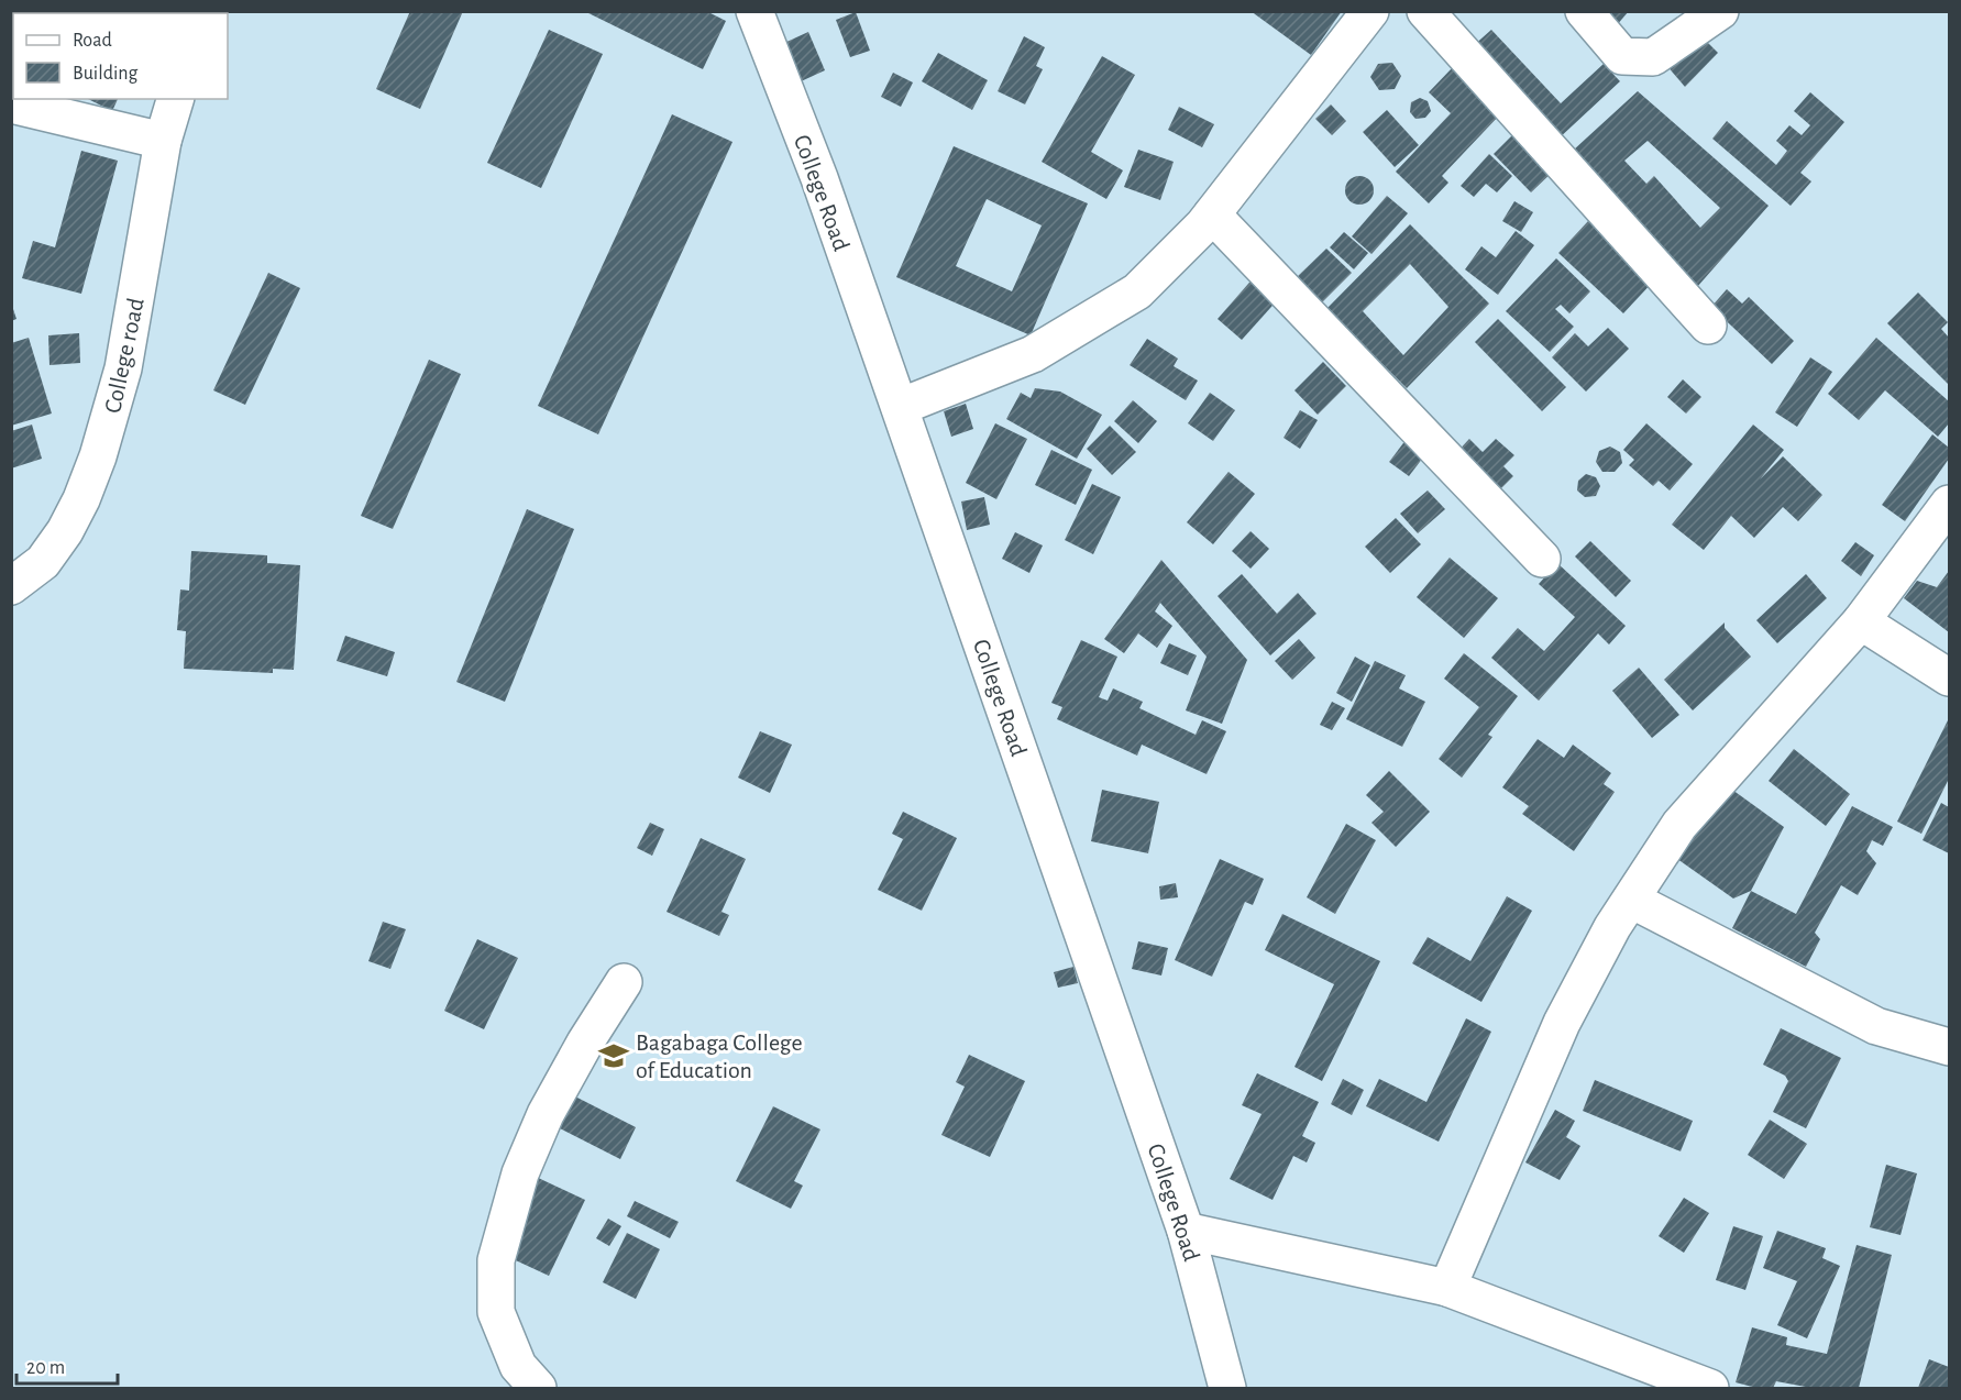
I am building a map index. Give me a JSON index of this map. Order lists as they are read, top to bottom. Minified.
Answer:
{"streets":{"street":["College Road","College road"]},"places":{"school or university":["Bagabaga College of Education"]},"legend":["Road","Building"],"scale_bar":"20 m"}
